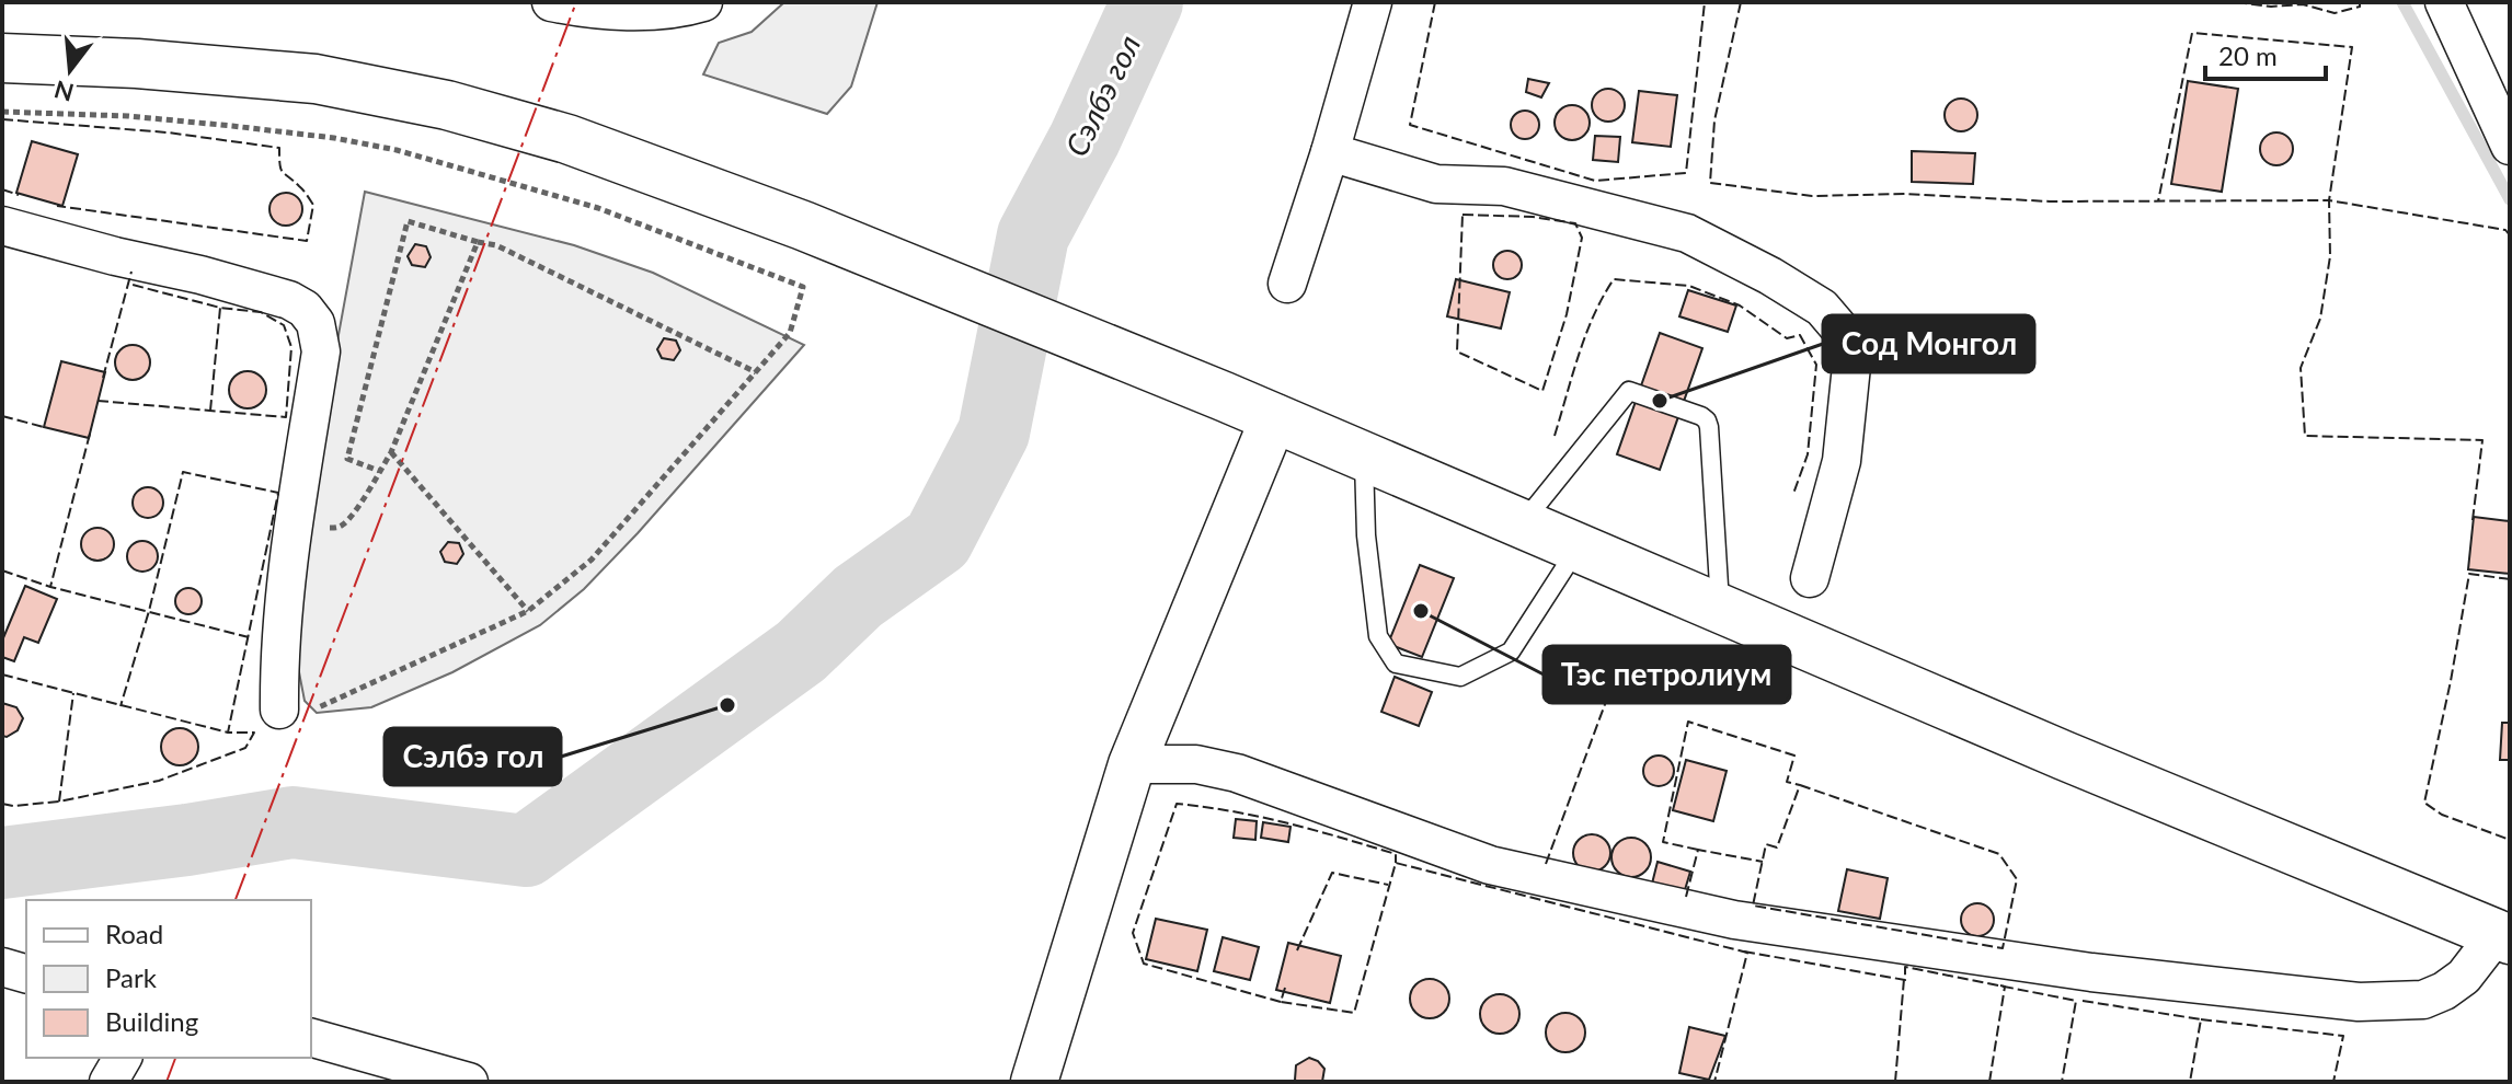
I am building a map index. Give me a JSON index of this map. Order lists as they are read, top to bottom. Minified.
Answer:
{"water":["Сэлбэ гол"],"places":["Сод Монгол","Тэс петролиум","Сэлбэ гол"],"legend":["Road","Park","Building"],"scale_bar":"20 m","north":"bottom"}
